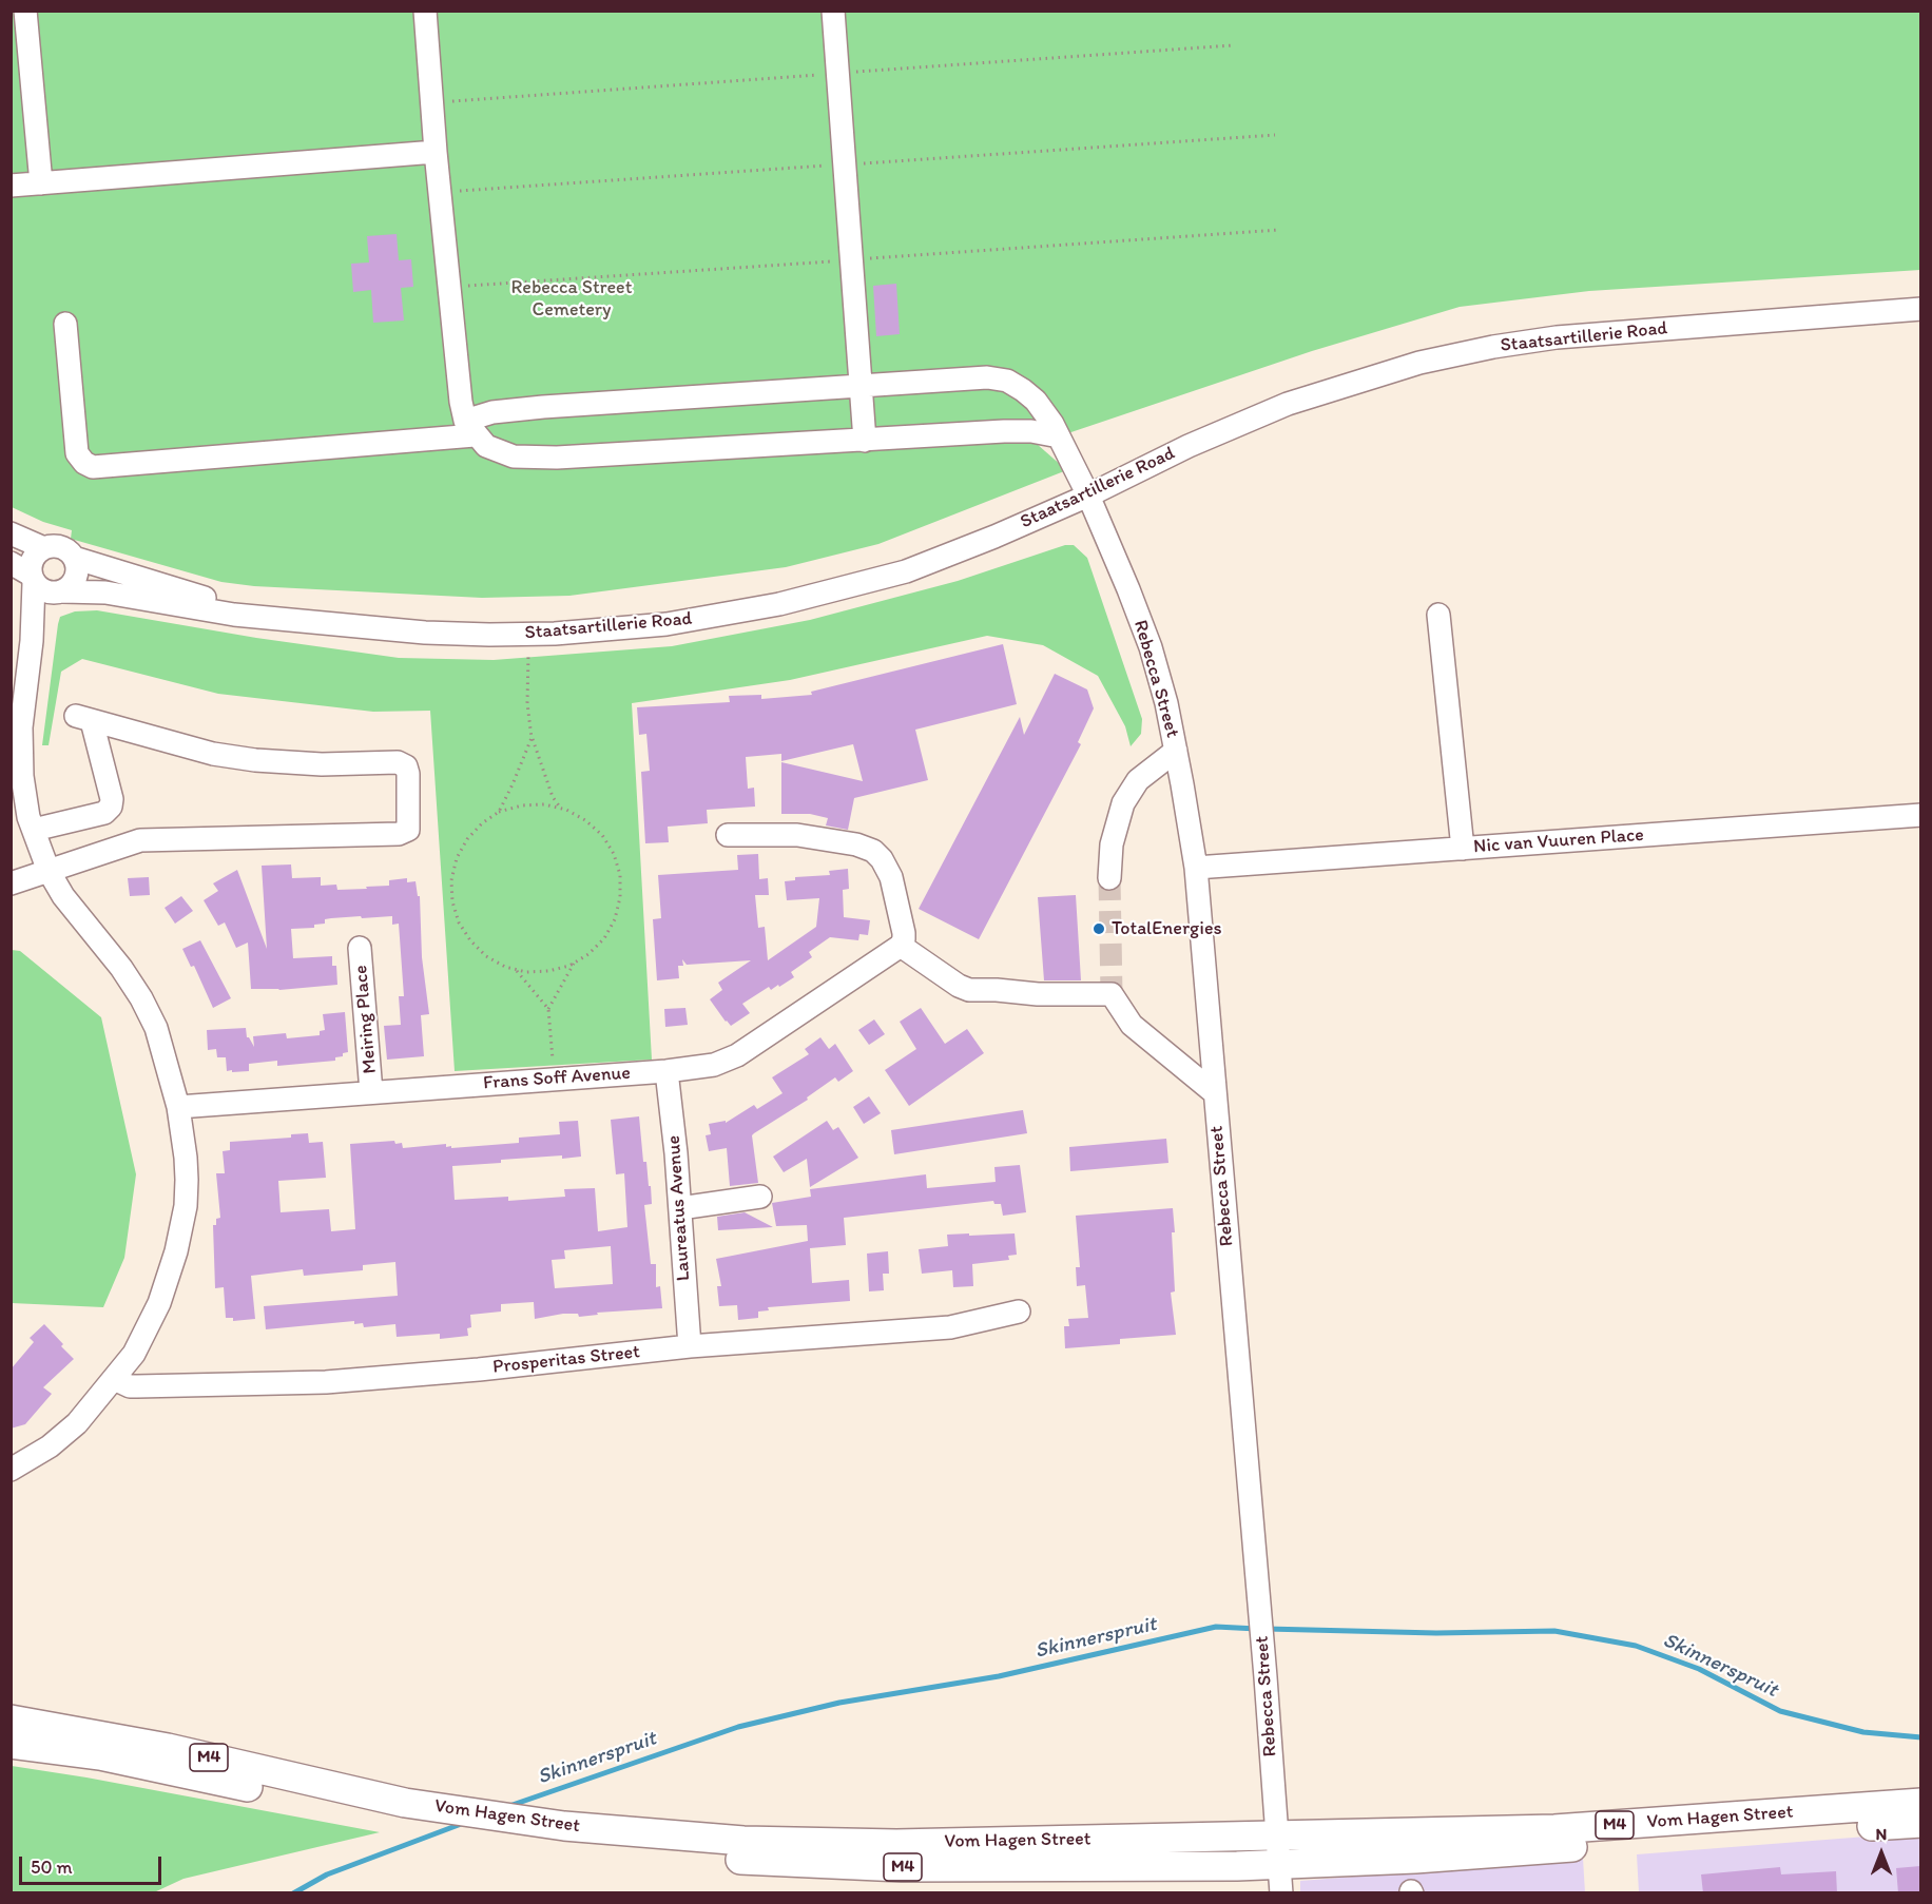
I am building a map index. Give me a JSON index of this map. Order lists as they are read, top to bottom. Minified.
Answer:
{"streets":{"main road":["M4","Vom Hagen Street"],"street":["Staatsartillerie Road","Rebecca Street","Nic van Vuuren Place","Meiring Place","Frans Soff Avenue","Laureatus Avenue","Prosperitas Street"]},"crossings":[["Staatsartillerie Road","Rebecca Street"],["Rebecca Street","Nic van Vuuren Place"],["Rebecca Street","Vom Hagen Street"],["Meiring Place","Frans Soff Avenue"],["Frans Soff Avenue","Laureatus Avenue"],["Laureatus Avenue","Prosperitas Street"]],"water":["Skinnerspruit"],"parks":["Rebecca Street Cemetery"],"places":["TotalEnergies"],"scale_bar":"50 m","north":"top"}
